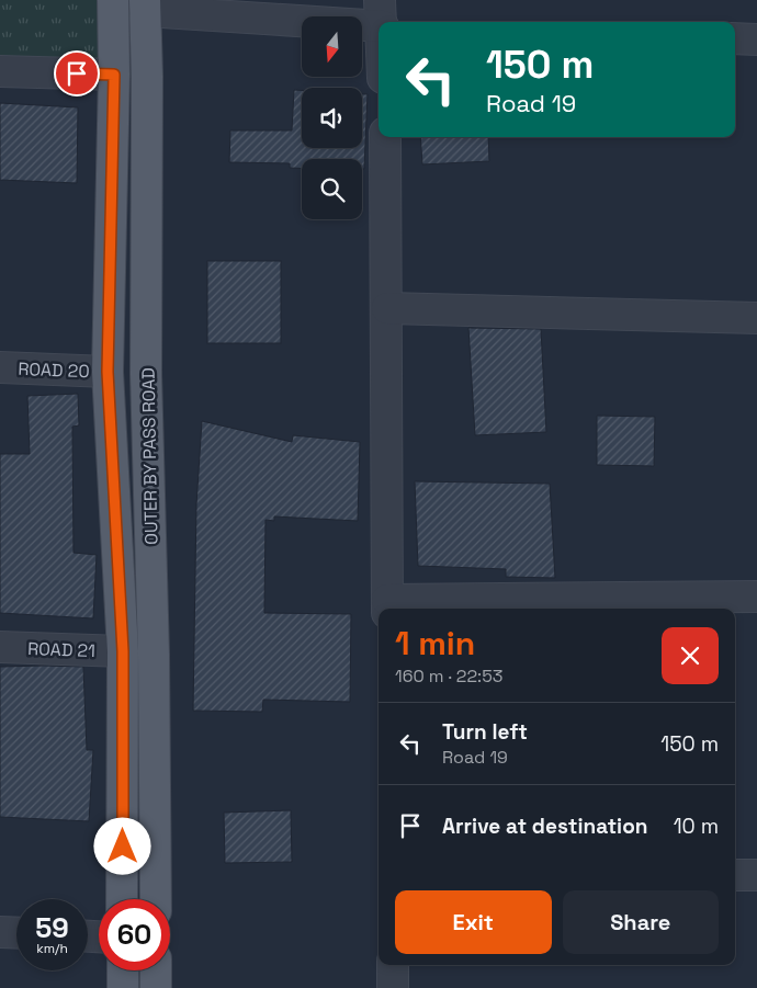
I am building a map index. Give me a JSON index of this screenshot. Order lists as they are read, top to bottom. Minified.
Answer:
{"streets":{"main road":["OUTER BY PASS ROAD"],"street":["ROAD 20","ROAD 21"]},"crossings":[["ROAD 20","OUTER BY PASS ROAD"],["OUTER BY PASS ROAD","ROAD 21"]],"north":"bottom","page":{"turn":["150 m","Road 19"],"heading":["1 min","160 m · 22:53"],"list":[{"name":"Turn left","note":"Road 19","value":"150 m"},{"name":"Arrive at destination","value":"10 m"}],"buttons":["Exit","Share"],"speed":"59 km/h","limit":"60"}}
